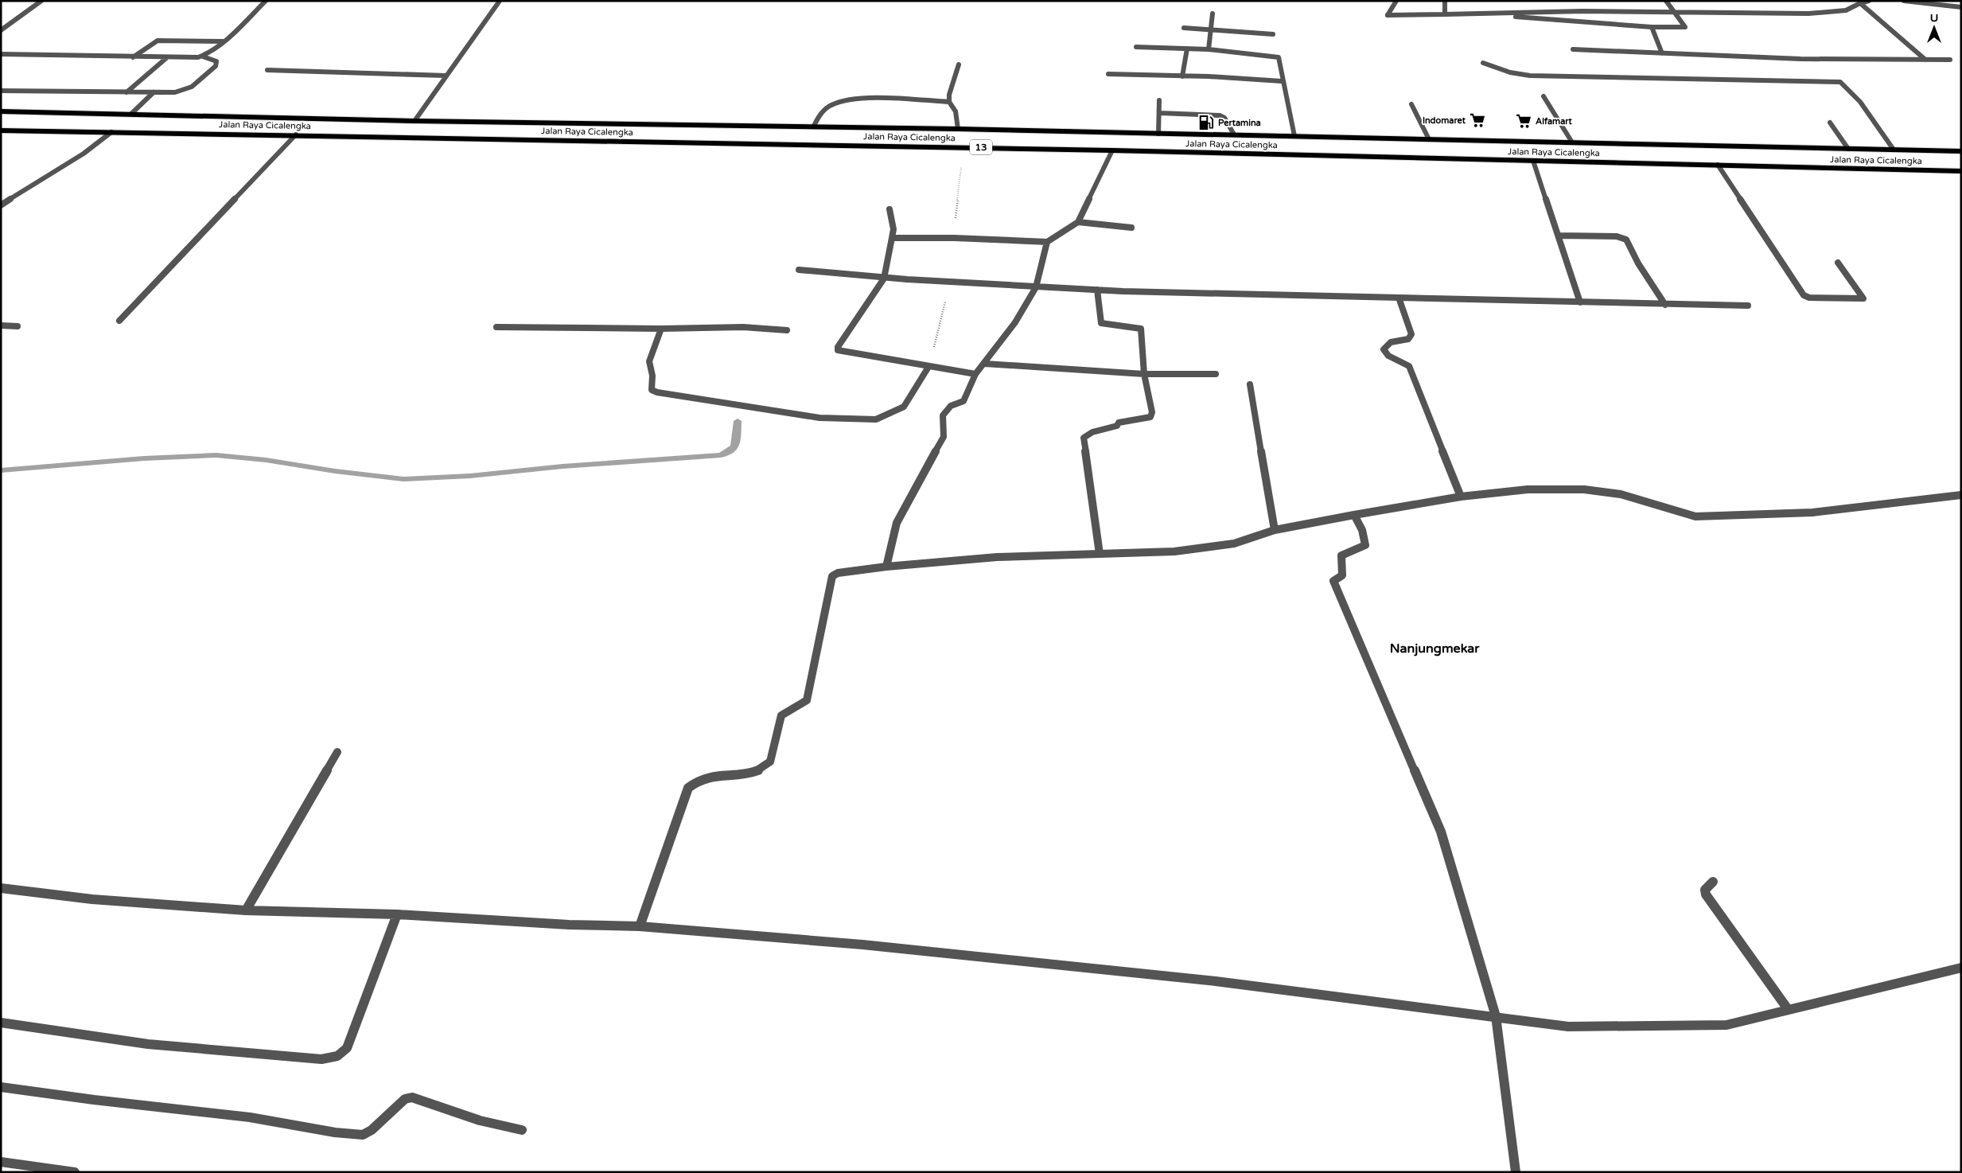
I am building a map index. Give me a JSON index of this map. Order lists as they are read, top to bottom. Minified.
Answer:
{"streets":{"highway":["Jalan Raya Cicalengka","13"]},"districts":["Nanjungmekar"],"places":{"supermarket":["Indomaret","Alfamart"],"fuel station":["Pertamina"]},"north":"top"}
